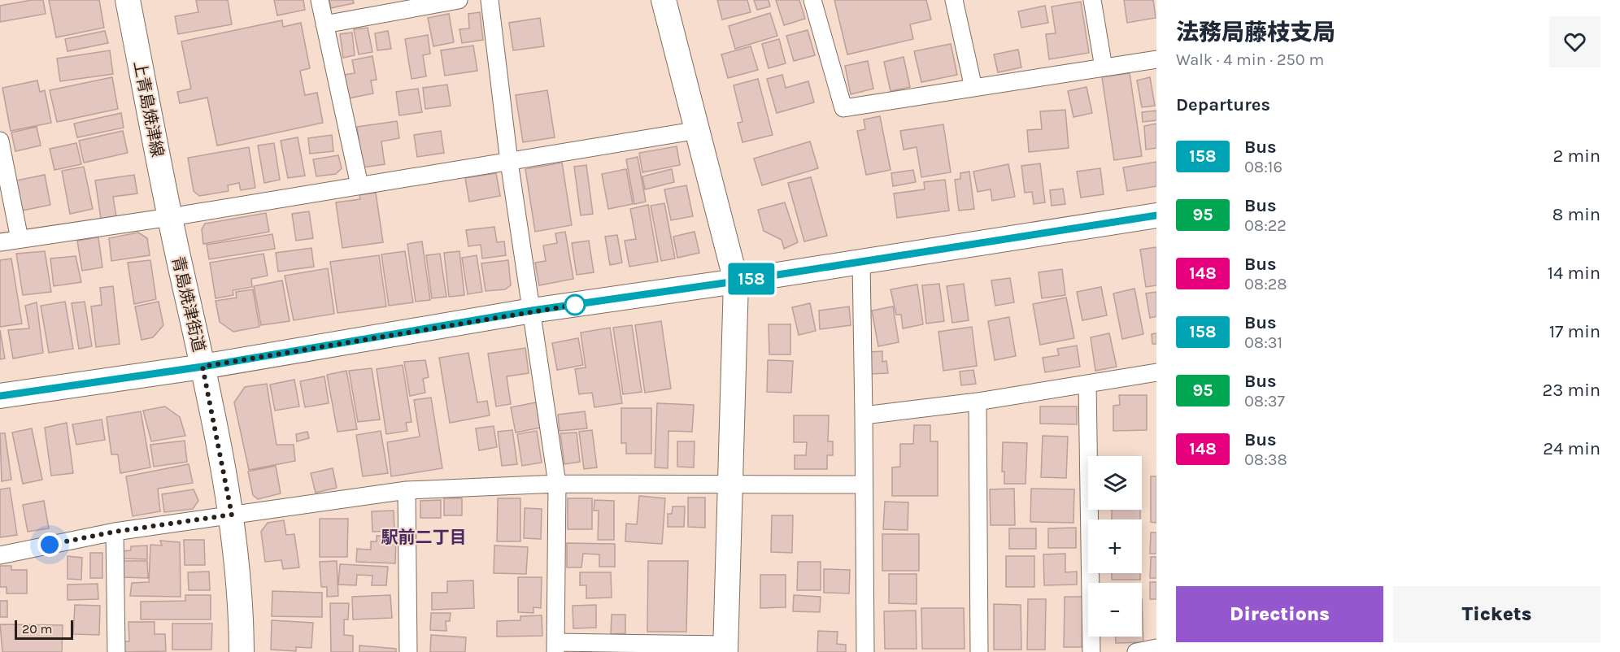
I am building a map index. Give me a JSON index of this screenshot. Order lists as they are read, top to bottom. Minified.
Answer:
{"streets":{"main road":["上青島焼津線","青島焼津街道"]},"crossings":[["上青島焼津線","青島焼津街道"]],"districts":["駅前二丁目"],"lines":["bus line 158"],"scale_bar":"20 m","page":{"on_map":"158","heading":[["法務局藤枝支局","Walk · 4 min · 250 m"],"Departures"],"list":[{"mark":"158","name":"Bus","note":"08:16","value":"2 min"},{"mark":"95","name":"Bus","note":"08:22","value":"8 min"},{"mark":"148","name":"Bus","note":"08:28","value":"14 min"},{"mark":"158","name":"Bus","note":"08:31","value":"17 min"},{"mark":"95","name":"Bus","note":"08:37","value":"23 min"},{"mark":"148","name":"Bus","note":"08:38","value":"24 min"}],"map_buttons":["+","−"],"buttons":["Directions","Tickets"],"scale":"20 m"}}
